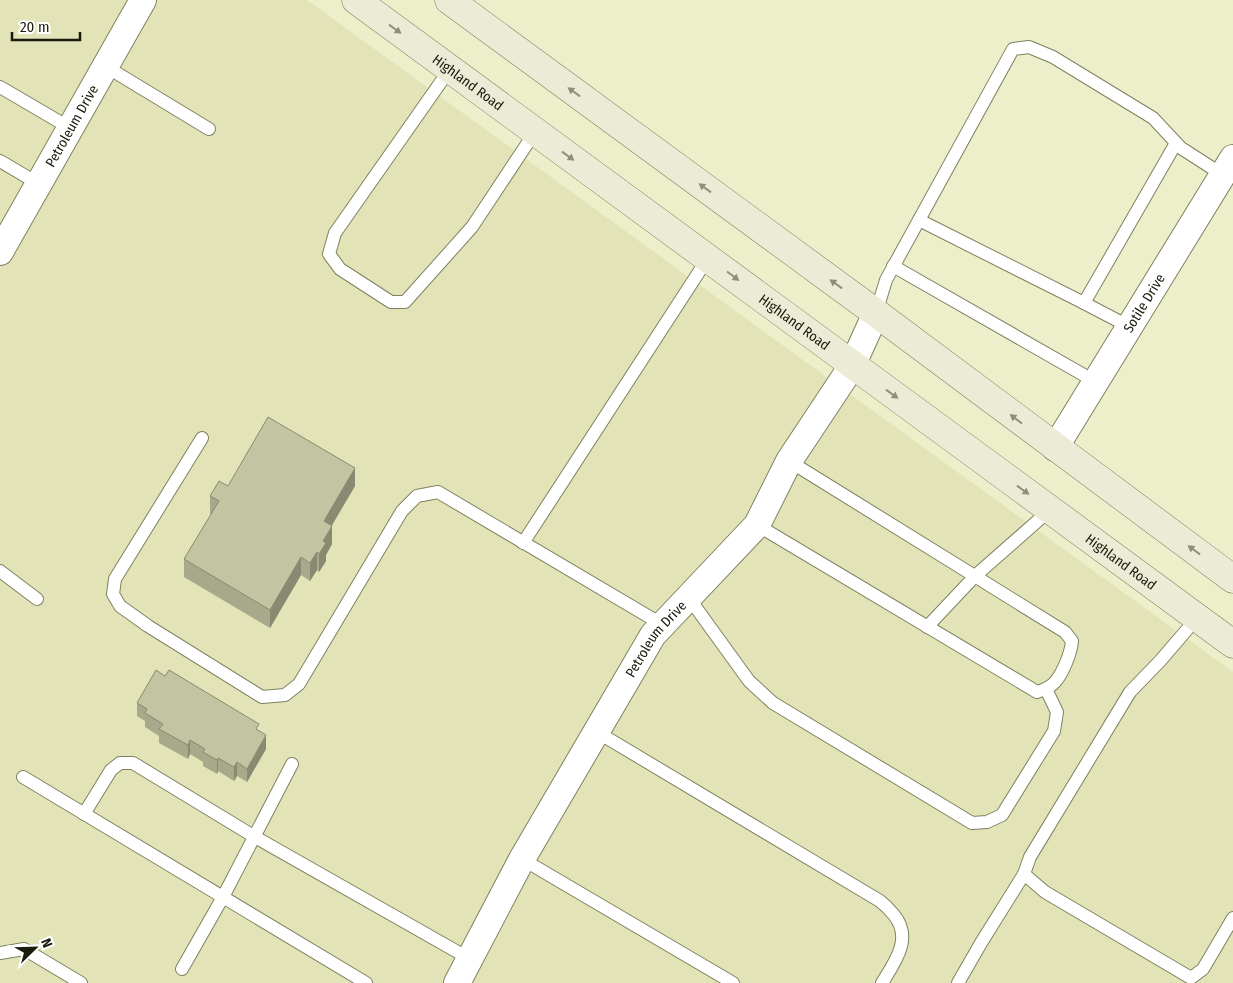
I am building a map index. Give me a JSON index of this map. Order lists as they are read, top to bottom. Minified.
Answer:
{"streets":{"main road":["Highland Road"],"street":["Petroleum Drive","Sotile Drive"]},"crossings":[["Highland Road","Petroleum Drive"]],"scale_bar":"20 m","north":"top right"}
